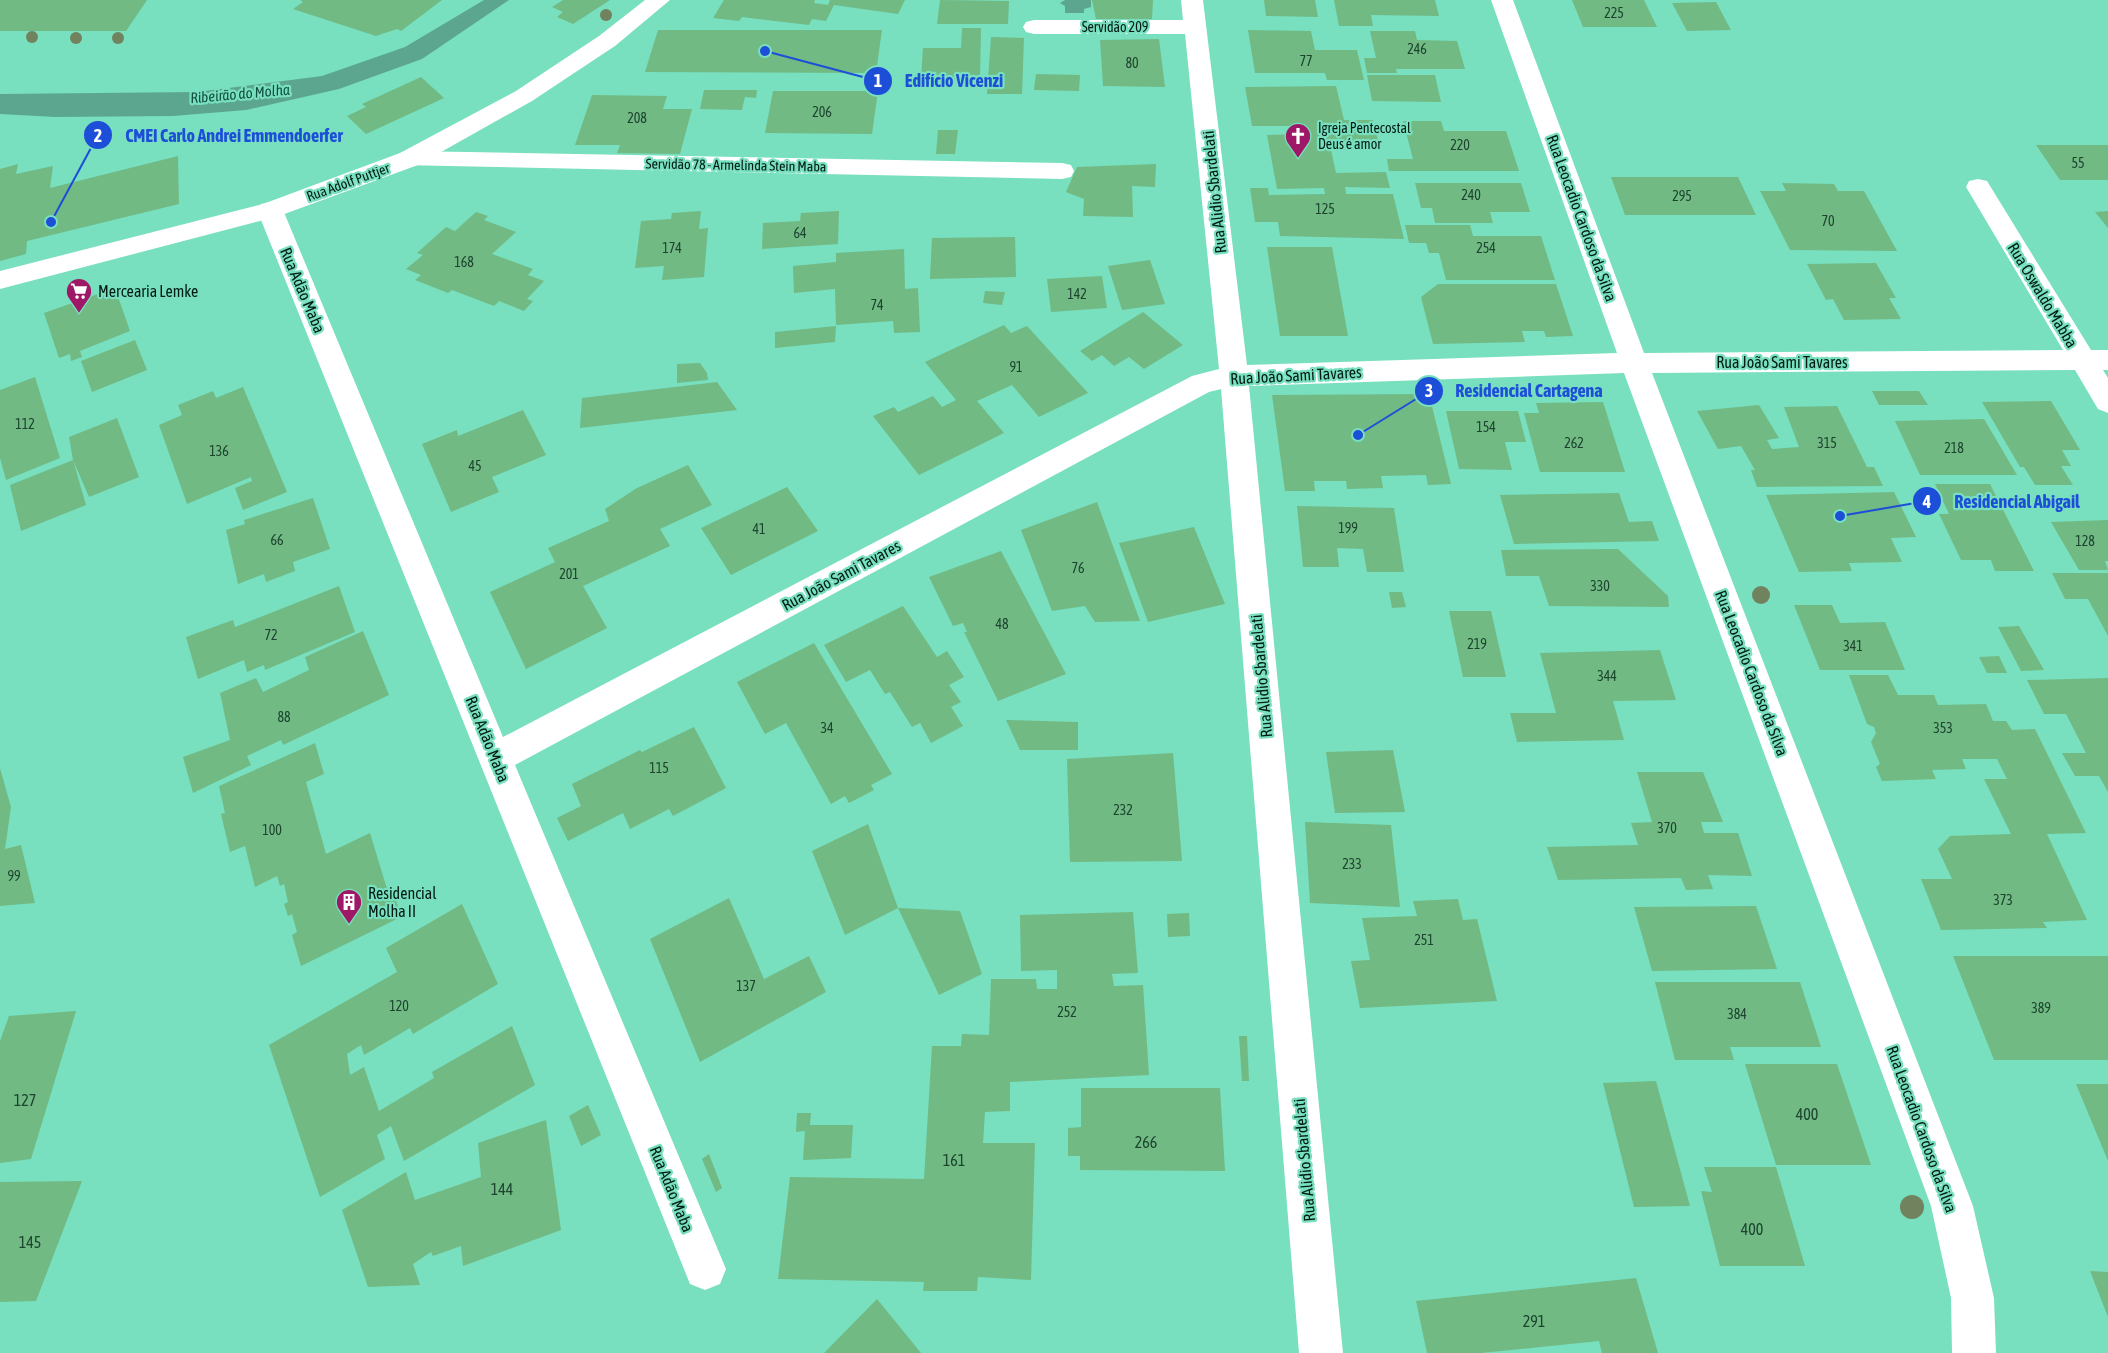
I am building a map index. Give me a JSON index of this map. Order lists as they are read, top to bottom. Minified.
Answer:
{"streets":{"street":["Servidão 209","Servidão 78 - Armelinda Stein Maba","Rua Adolf Puttjer","Rua Alidio Sbardelati","Rua Leocadio Cardoso da Silva","Rua Adão Maba","Rua Oswaldo Mabba","Rua João Sami Tavares"]},"crossings":[["Servidão 209","Rua Alidio Sbardelati"],["Servidão 78 - Armelinda Stein Maba","Rua Adolf Puttjer"],["Rua Adolf Puttjer","Rua Adão Maba"],["Rua Alidio Sbardelati","Rua João Sami Tavares"],["Rua Leocadio Cardoso da Silva","Rua João Sami Tavares"],["Rua Adão Maba","Rua João Sami Tavares"],["Rua Oswaldo Mabba","Rua João Sami Tavares"]],"water":["Ribeirão do Molha"],"places":{"other":["Edifício Vicenzi","CMEI Carlo Andrei Emmendoerfer","Residencial Cartagena","Residencial Abigail"],"church":["Igreja Pentecostal Deus é amor"],"supermarket":["Mercearia Lemke"],"building":["Residencial Molha II"]},"house_numbers":["225","246","77","80","206","208","220","55","240","295","125","70","64","174","254","168","142","74","91","112","154","262","315","218","136","45","199","41","66","128","76","201","330","48","72","219","341","344","88","34","353","115","232","370","100","233","99","373","251","137","120","389","252","384","127","400","266","161","144","400","145","291"]}
